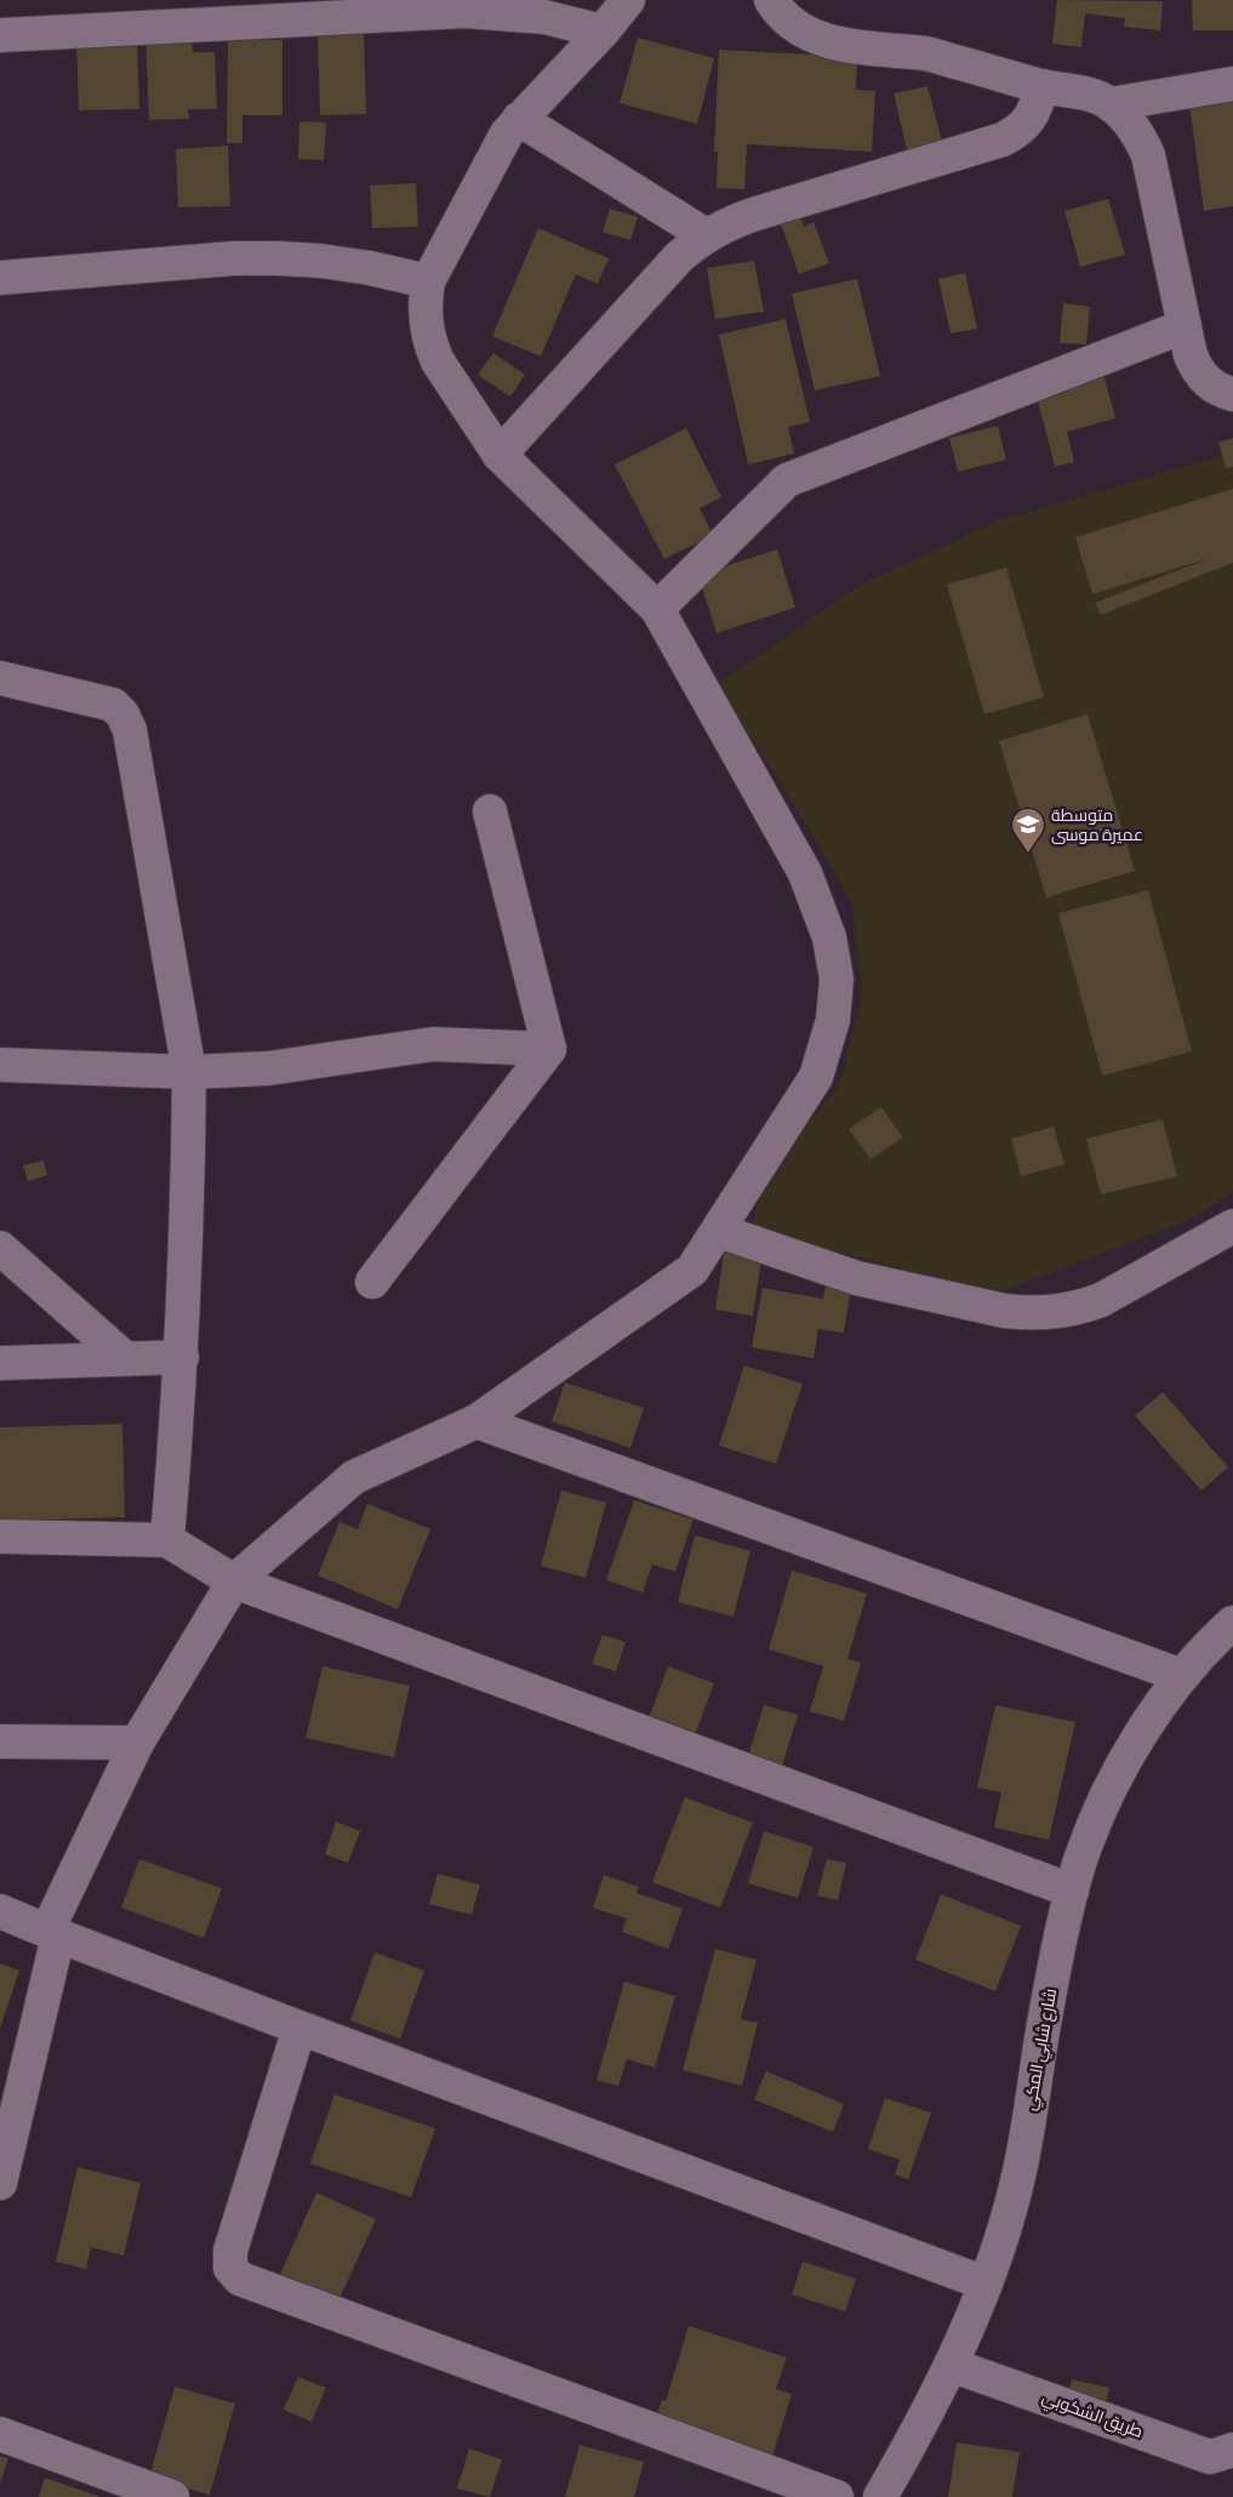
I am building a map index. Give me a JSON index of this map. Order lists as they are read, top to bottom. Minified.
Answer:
{"streets":{"street":["شارع شابي المكي","طريق الشكوبي"]},"crossings":[["شارع شابي المكي","طريق الشكوبي"]],"places":{"school or university":["متوسطة عميرة موسى"]}}
